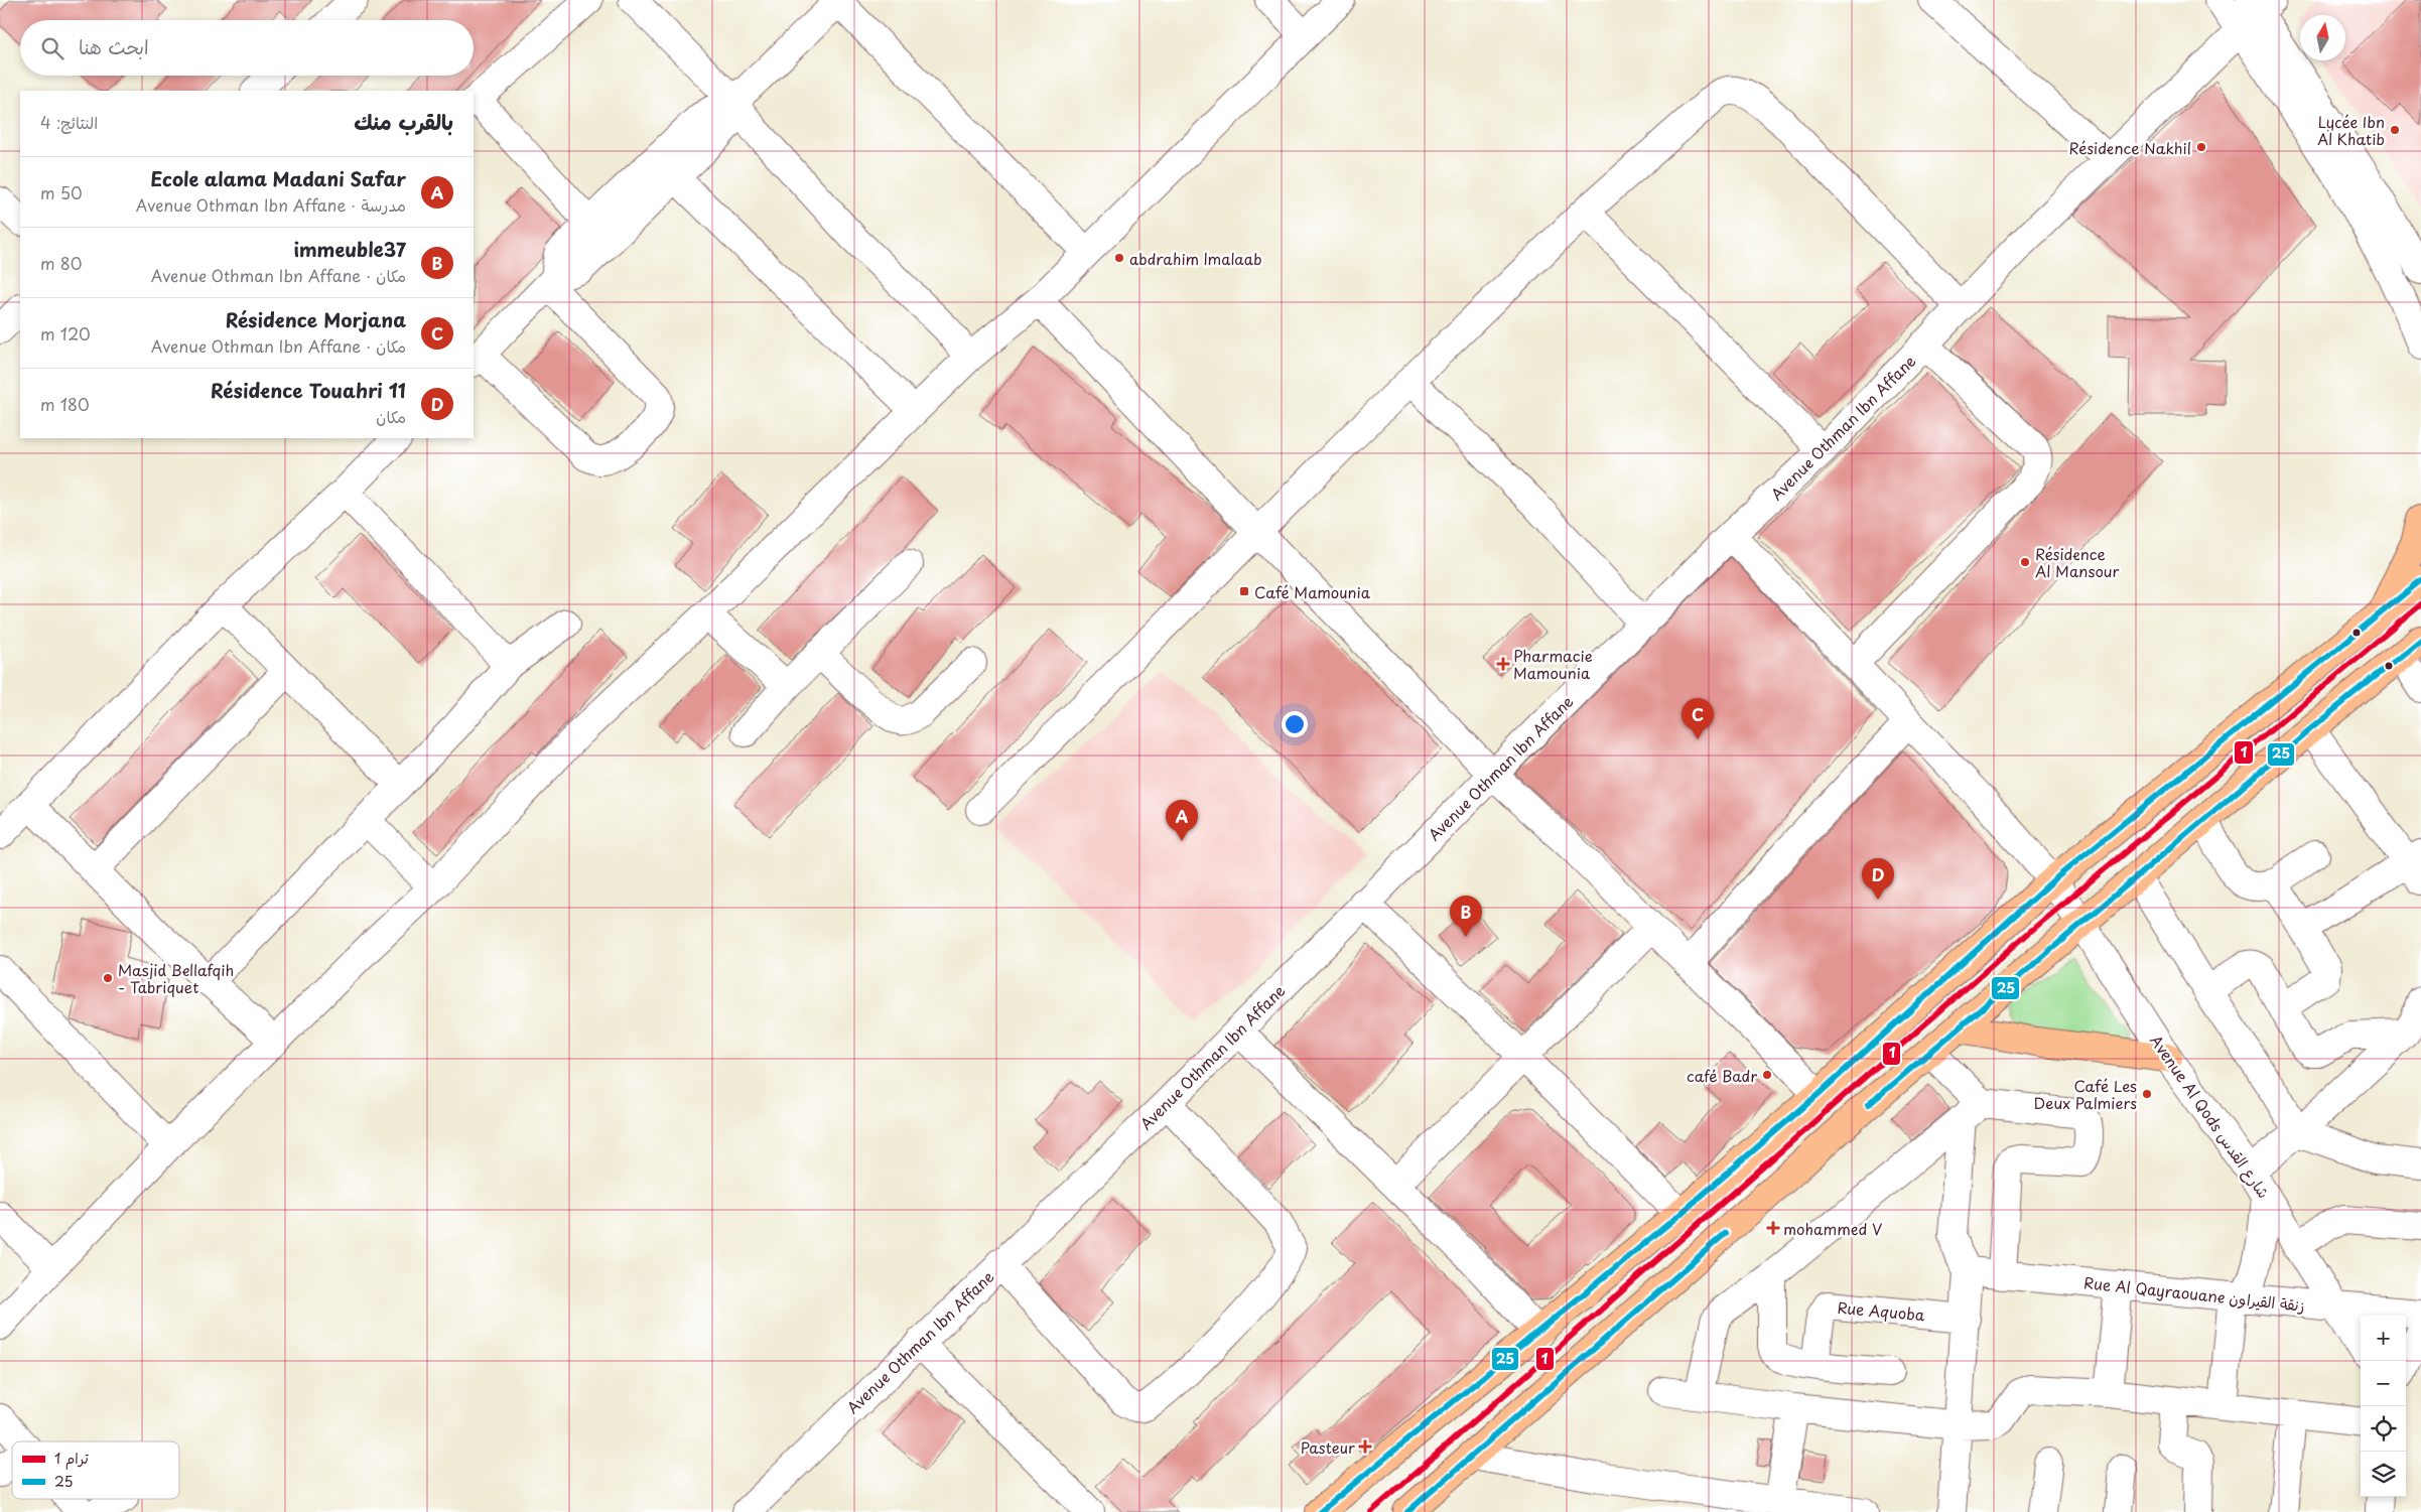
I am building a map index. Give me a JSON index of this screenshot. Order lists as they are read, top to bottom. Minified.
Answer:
{"streets":{"street":["Avenue Othman Ibn Affane","Avenue Al Qods شارع القدس","Rue Al Qayraouane زنقة القيراون","Rue Aquoba"]},"crossings":[["Avenue Othman Ibn Affane","Avenue Al Qods شارع القدس"],["Avenue Al Qods شارع القدس","Rue Al Qayraouane زنقة القيراون"]],"places":{"other":["Lycée Ibn Al Khatib","Résidence Nakhil","abdrahim lmalaab","Résidence Al Mansour","Masjid Bellafqih - Tabriquet","café Badr","Café Les Deux Palmiers"],"transit":["Café Mamounia"],"health":["Pharmacie Mamounia","mohammed V","Pasteur"]},"lines":["transit line 25","tram line 1"],"legend":["ترام 1","25"],"north":"top","page":{"search":"ابحث هنا","heading":["بالقرب منك","النتائج: 4"],"list":[{"mark":"A","name":"Ecole alama Madani Safar","note":"مدرسة · Avenue Othman Ibn Affane","value":"50 m"},{"mark":"B","name":"immeuble37","note":"مكان · Avenue Othman Ibn Affane","value":"80 m"},{"mark":"C","name":"Résidence Morjana","note":"مكان · Avenue Othman Ibn Affane","value":"120 m"},{"mark":"D","name":"Résidence Touahri 11","note":"مكان","value":"180 m"}],"pins":["C","A","D","B"],"map_buttons":["+","−"]}}
